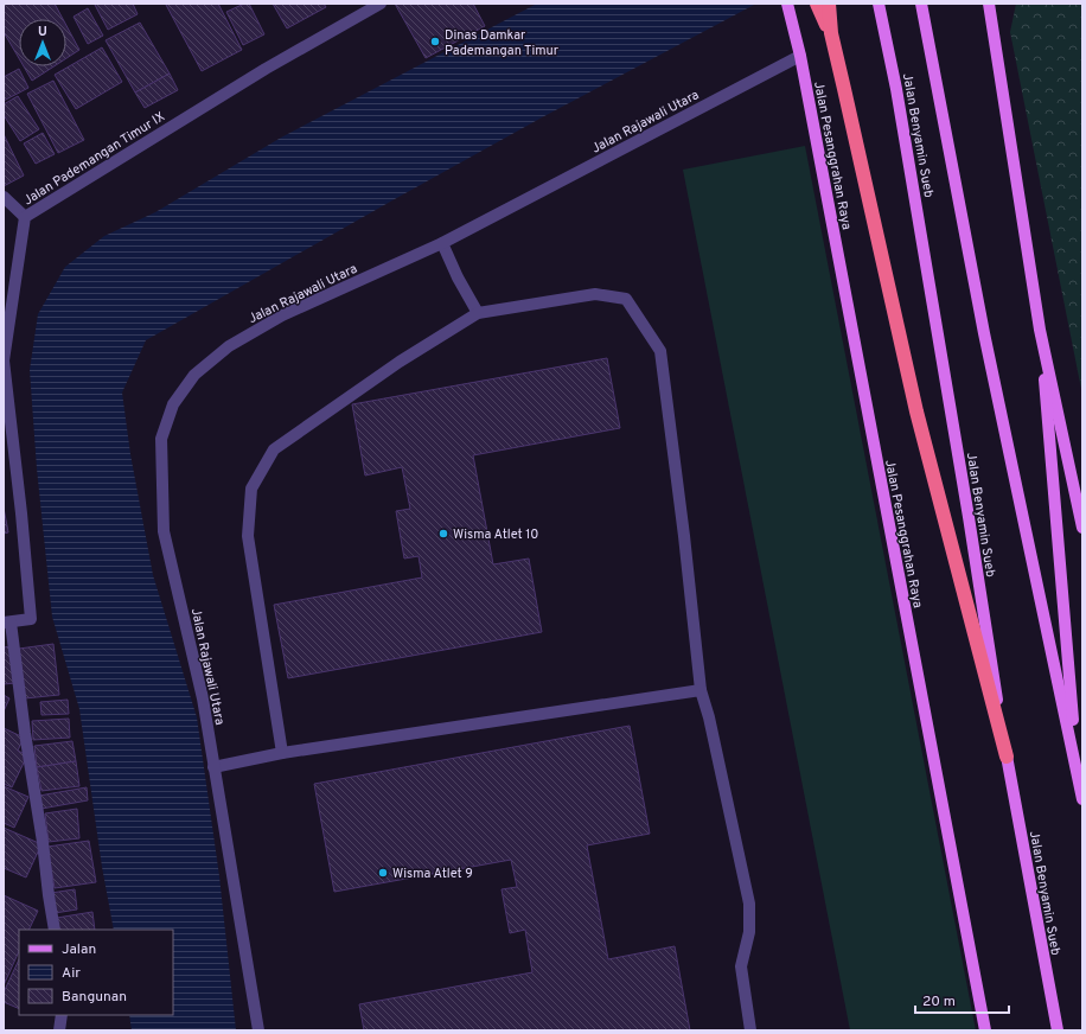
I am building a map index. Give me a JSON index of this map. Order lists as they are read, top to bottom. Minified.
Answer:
{"streets":{"main road":["Jalan Benyamin Sueb","Jalan Pesanggrahan Raya"],"street":["Jalan Rajawali Utara","Jalan Pademangan Timur IX"]},"crossings":[["Jalan Rajawali Utara","Jalan Pesanggrahan Raya"]],"places":["Dinas Damkar Pademangan Timur","Wisma Atlet 10","Wisma Atlet 9"],"legend":["Jalan","Air","Bangunan"],"scale_bar":"20 m","north":"top"}
